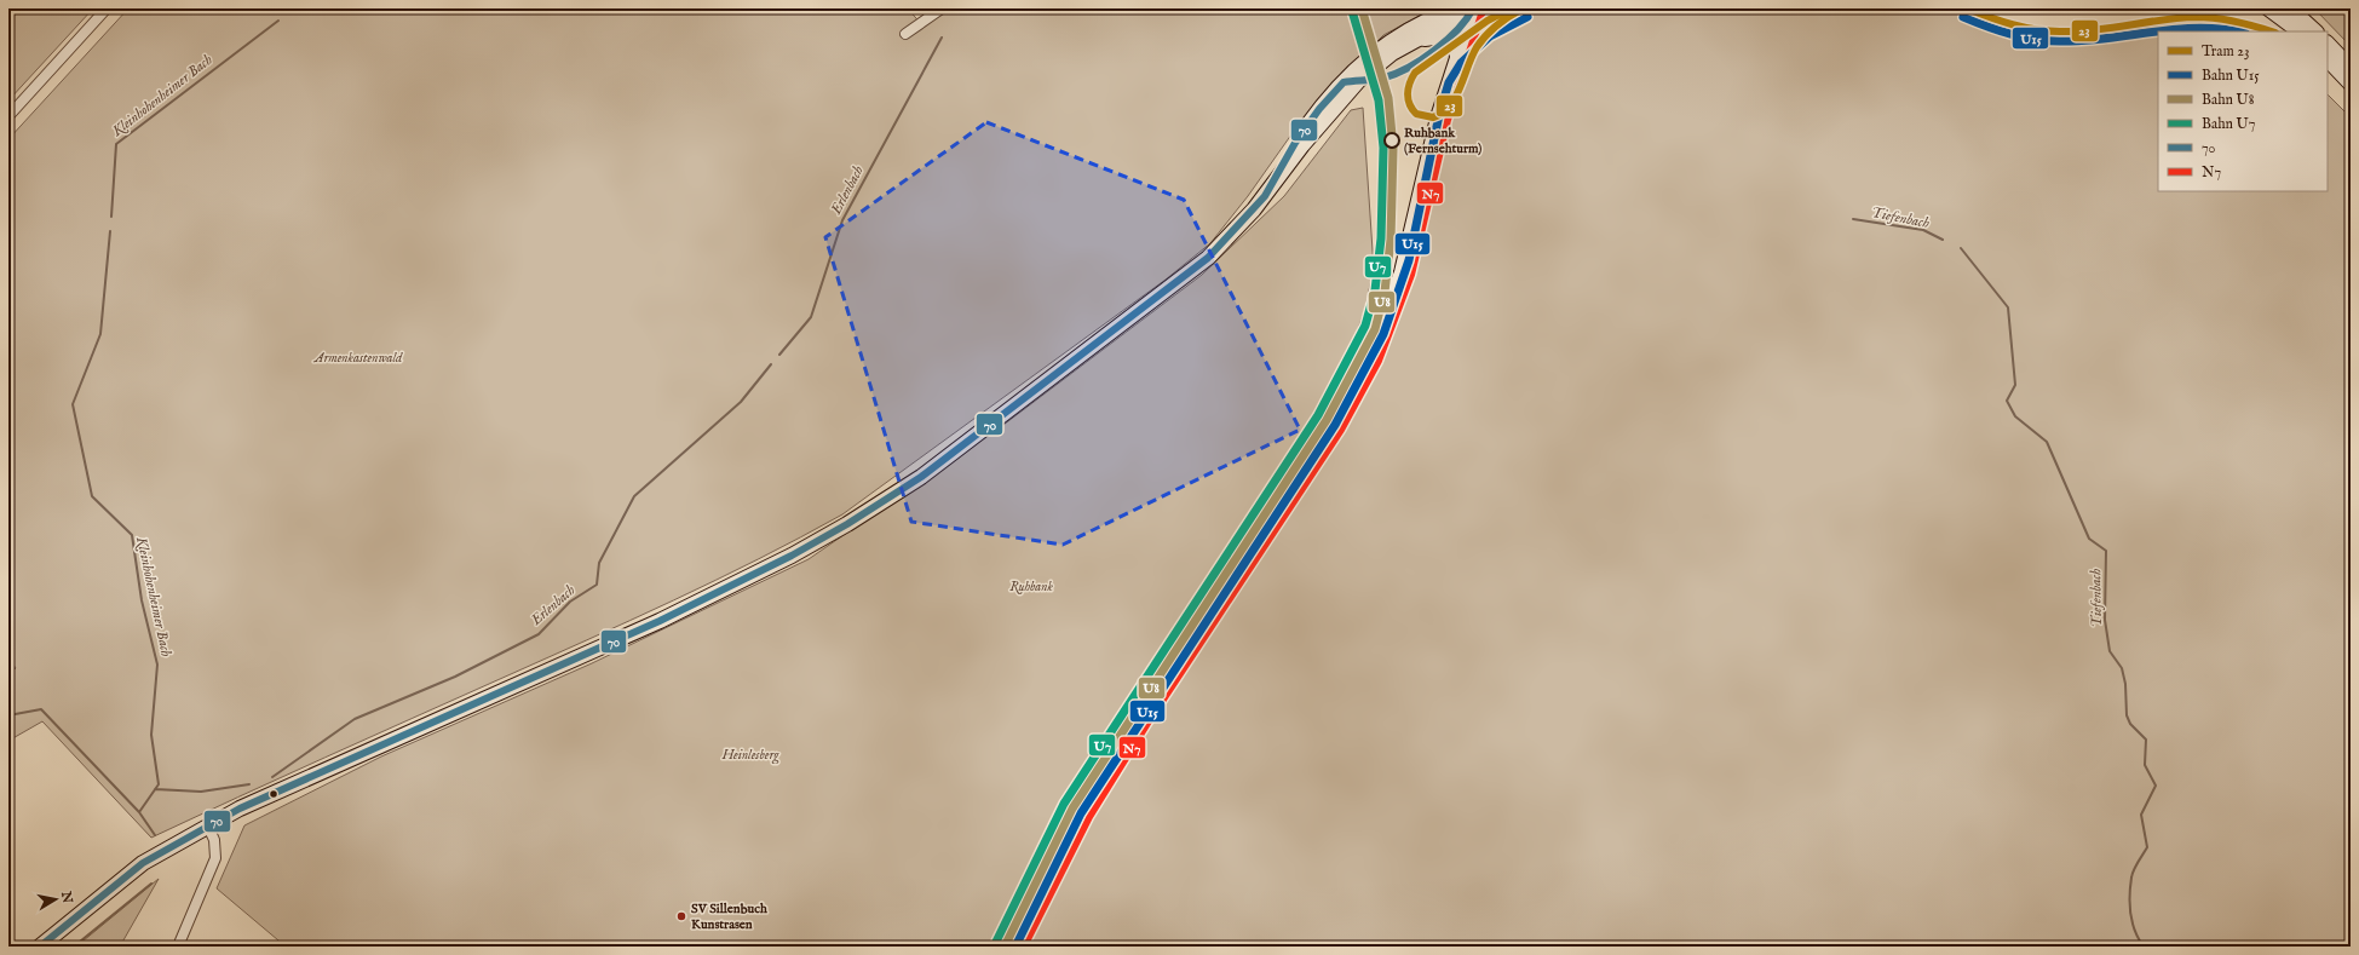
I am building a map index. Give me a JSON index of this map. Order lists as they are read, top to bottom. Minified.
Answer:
{"water":["Kleinhohenheimer Bach","Erlenbach","Tiefenbach"],"parks":["Armenkastenwald","Ruhbank","Heinlesberg"],"places":["Ruhbank (Fernsehturm)","SV Sillenbuch Kunstrasen"],"lines":["tram line 23","rail line U8","transit line 70","rail line U7","transit line N7","rail line U15"],"legend":["Tram 23","Bahn U15","Bahn U8","Bahn U7","70","N7"],"north":"right"}
